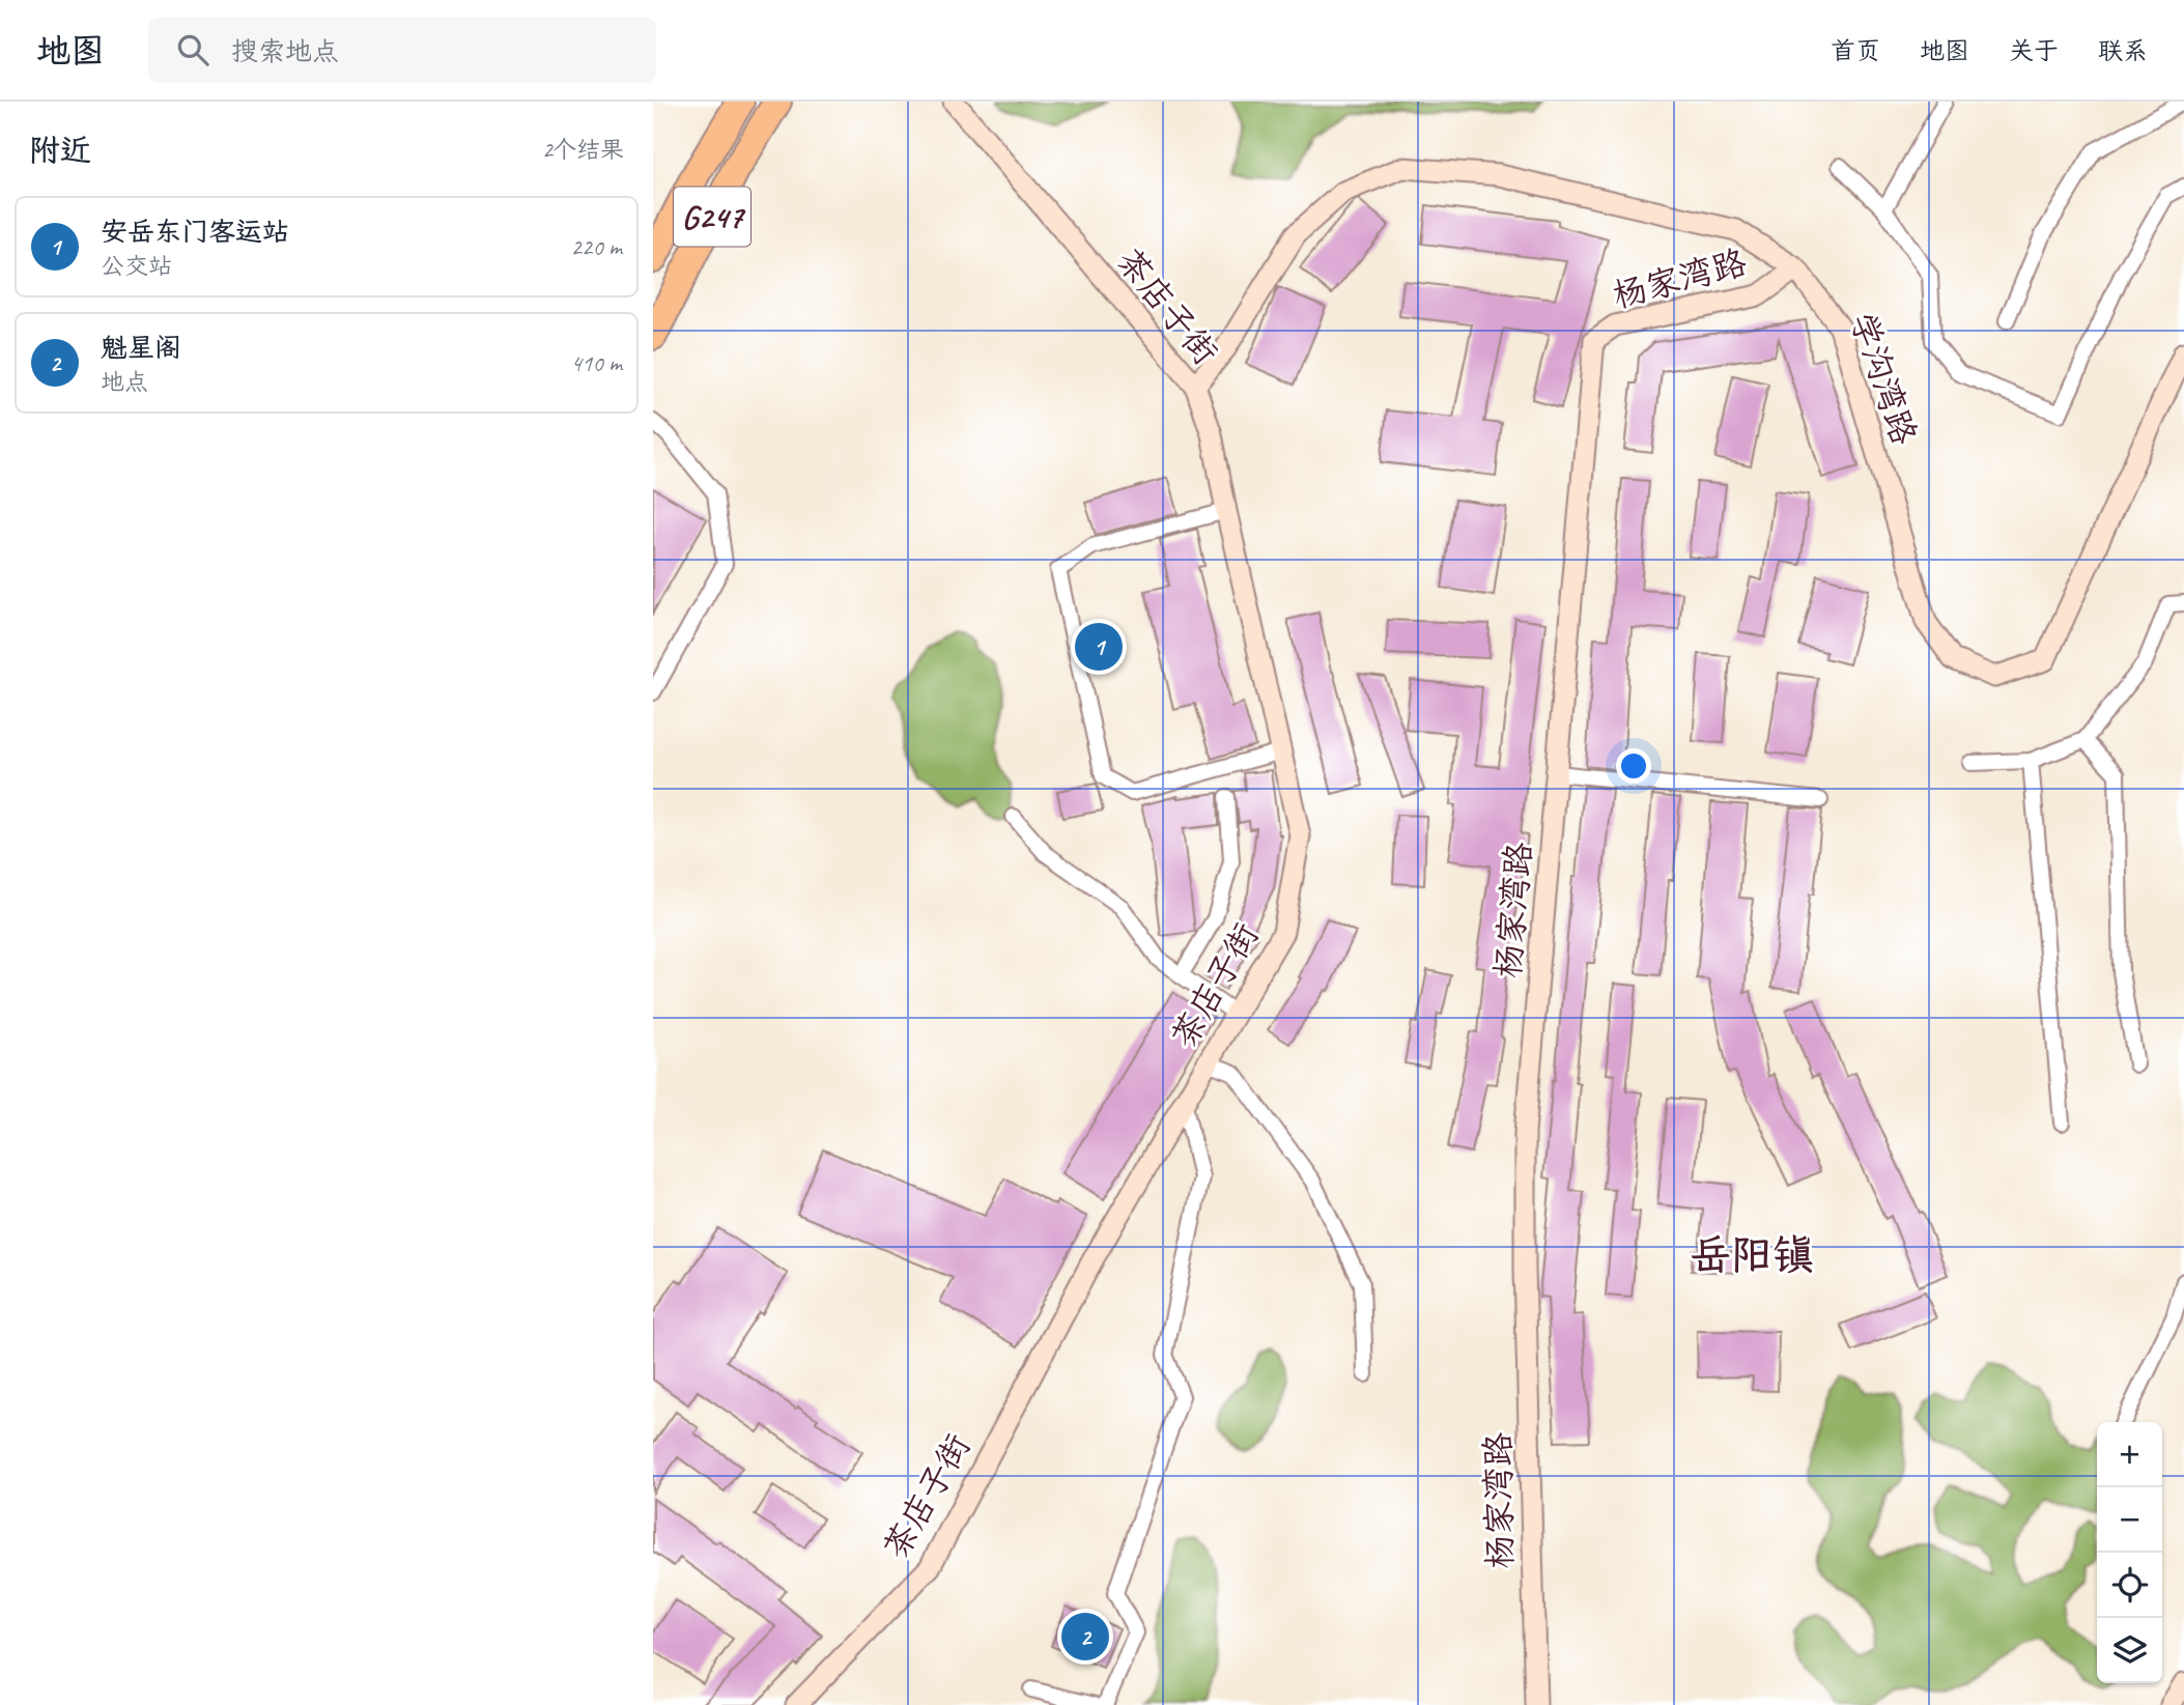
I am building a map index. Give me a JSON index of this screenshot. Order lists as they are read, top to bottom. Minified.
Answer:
{"streets":{"highway":["G247"],"street":["杨家湾路","茶店子街","学沟湾路"]},"crossings":[["杨家湾路","学沟湾路"],["茶店子街","学沟湾路"]],"districts":["岳阳镇"],"page":{"header":"地图","search":"搜索地点","nav":["首页","地图","关于","联系"],"heading":["附近","2个结果"],"list":[{"mark":"1","name":"安岳东门客运站","note":"公交站","value":"220 m"},{"mark":"2","name":"魁星阁","note":"地点","value":"410 m"}],"pins":["1","2"],"map_buttons":["+","−"]}}
